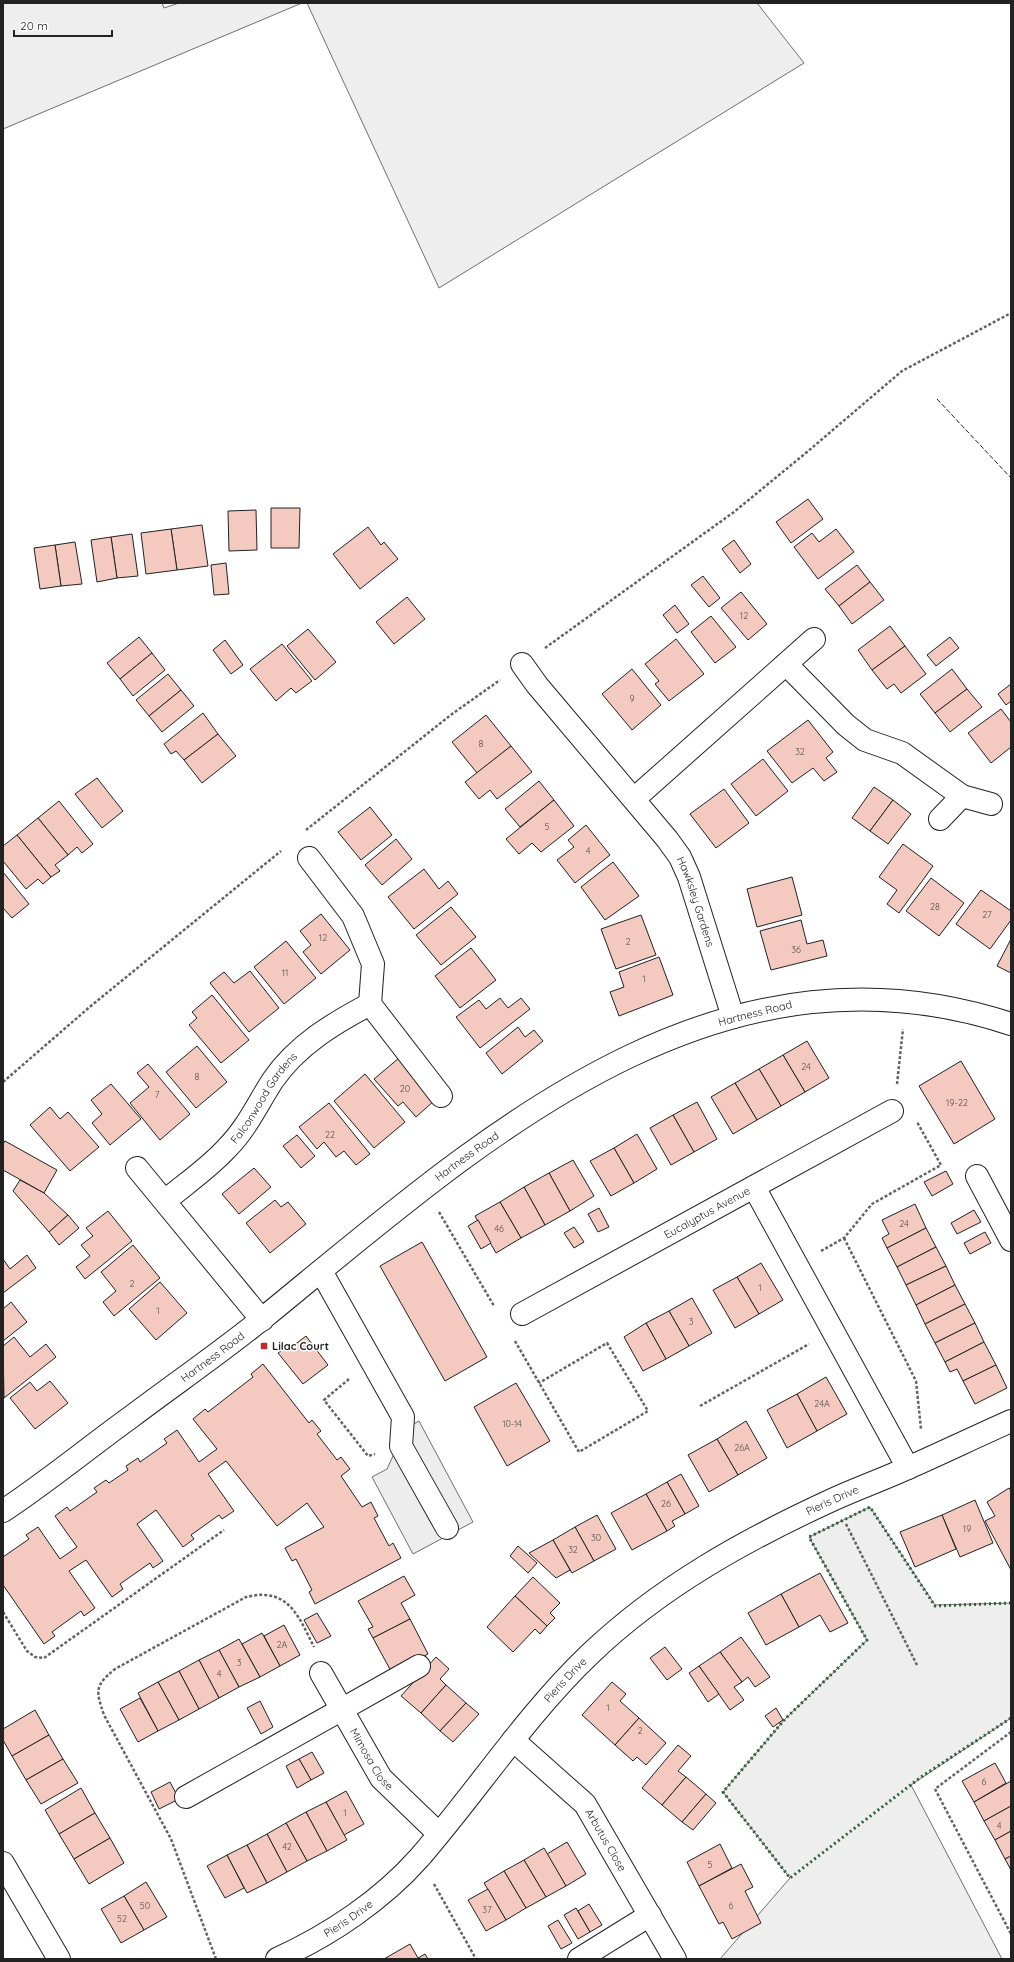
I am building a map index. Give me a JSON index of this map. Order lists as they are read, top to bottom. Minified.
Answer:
{"streets":{"street":["Hawksley Gardens","Hartness Road","Falconwood Gardens","Eucalyptus Avenue","Pieris Drive","Mimosa Close","Arbutus Close"]},"crossings":[["Hawksley Gardens","Hartness Road"],["Pieris Drive","Mimosa Close"],["Pieris Drive","Arbutus Close"]],"places":{"transit":["Lilac Court"]},"house_numbers":["12","9","8","32","5","4","28","27","12","2","36","11","1","24","8","20","7","19-22","22","24","46","2","1","1","3","24A","10-14","26A","26","19","30","32","2A","3","4","1","2","6","1","4","42","5","50","6","37","52"],"scale_bar":"20 m"}
